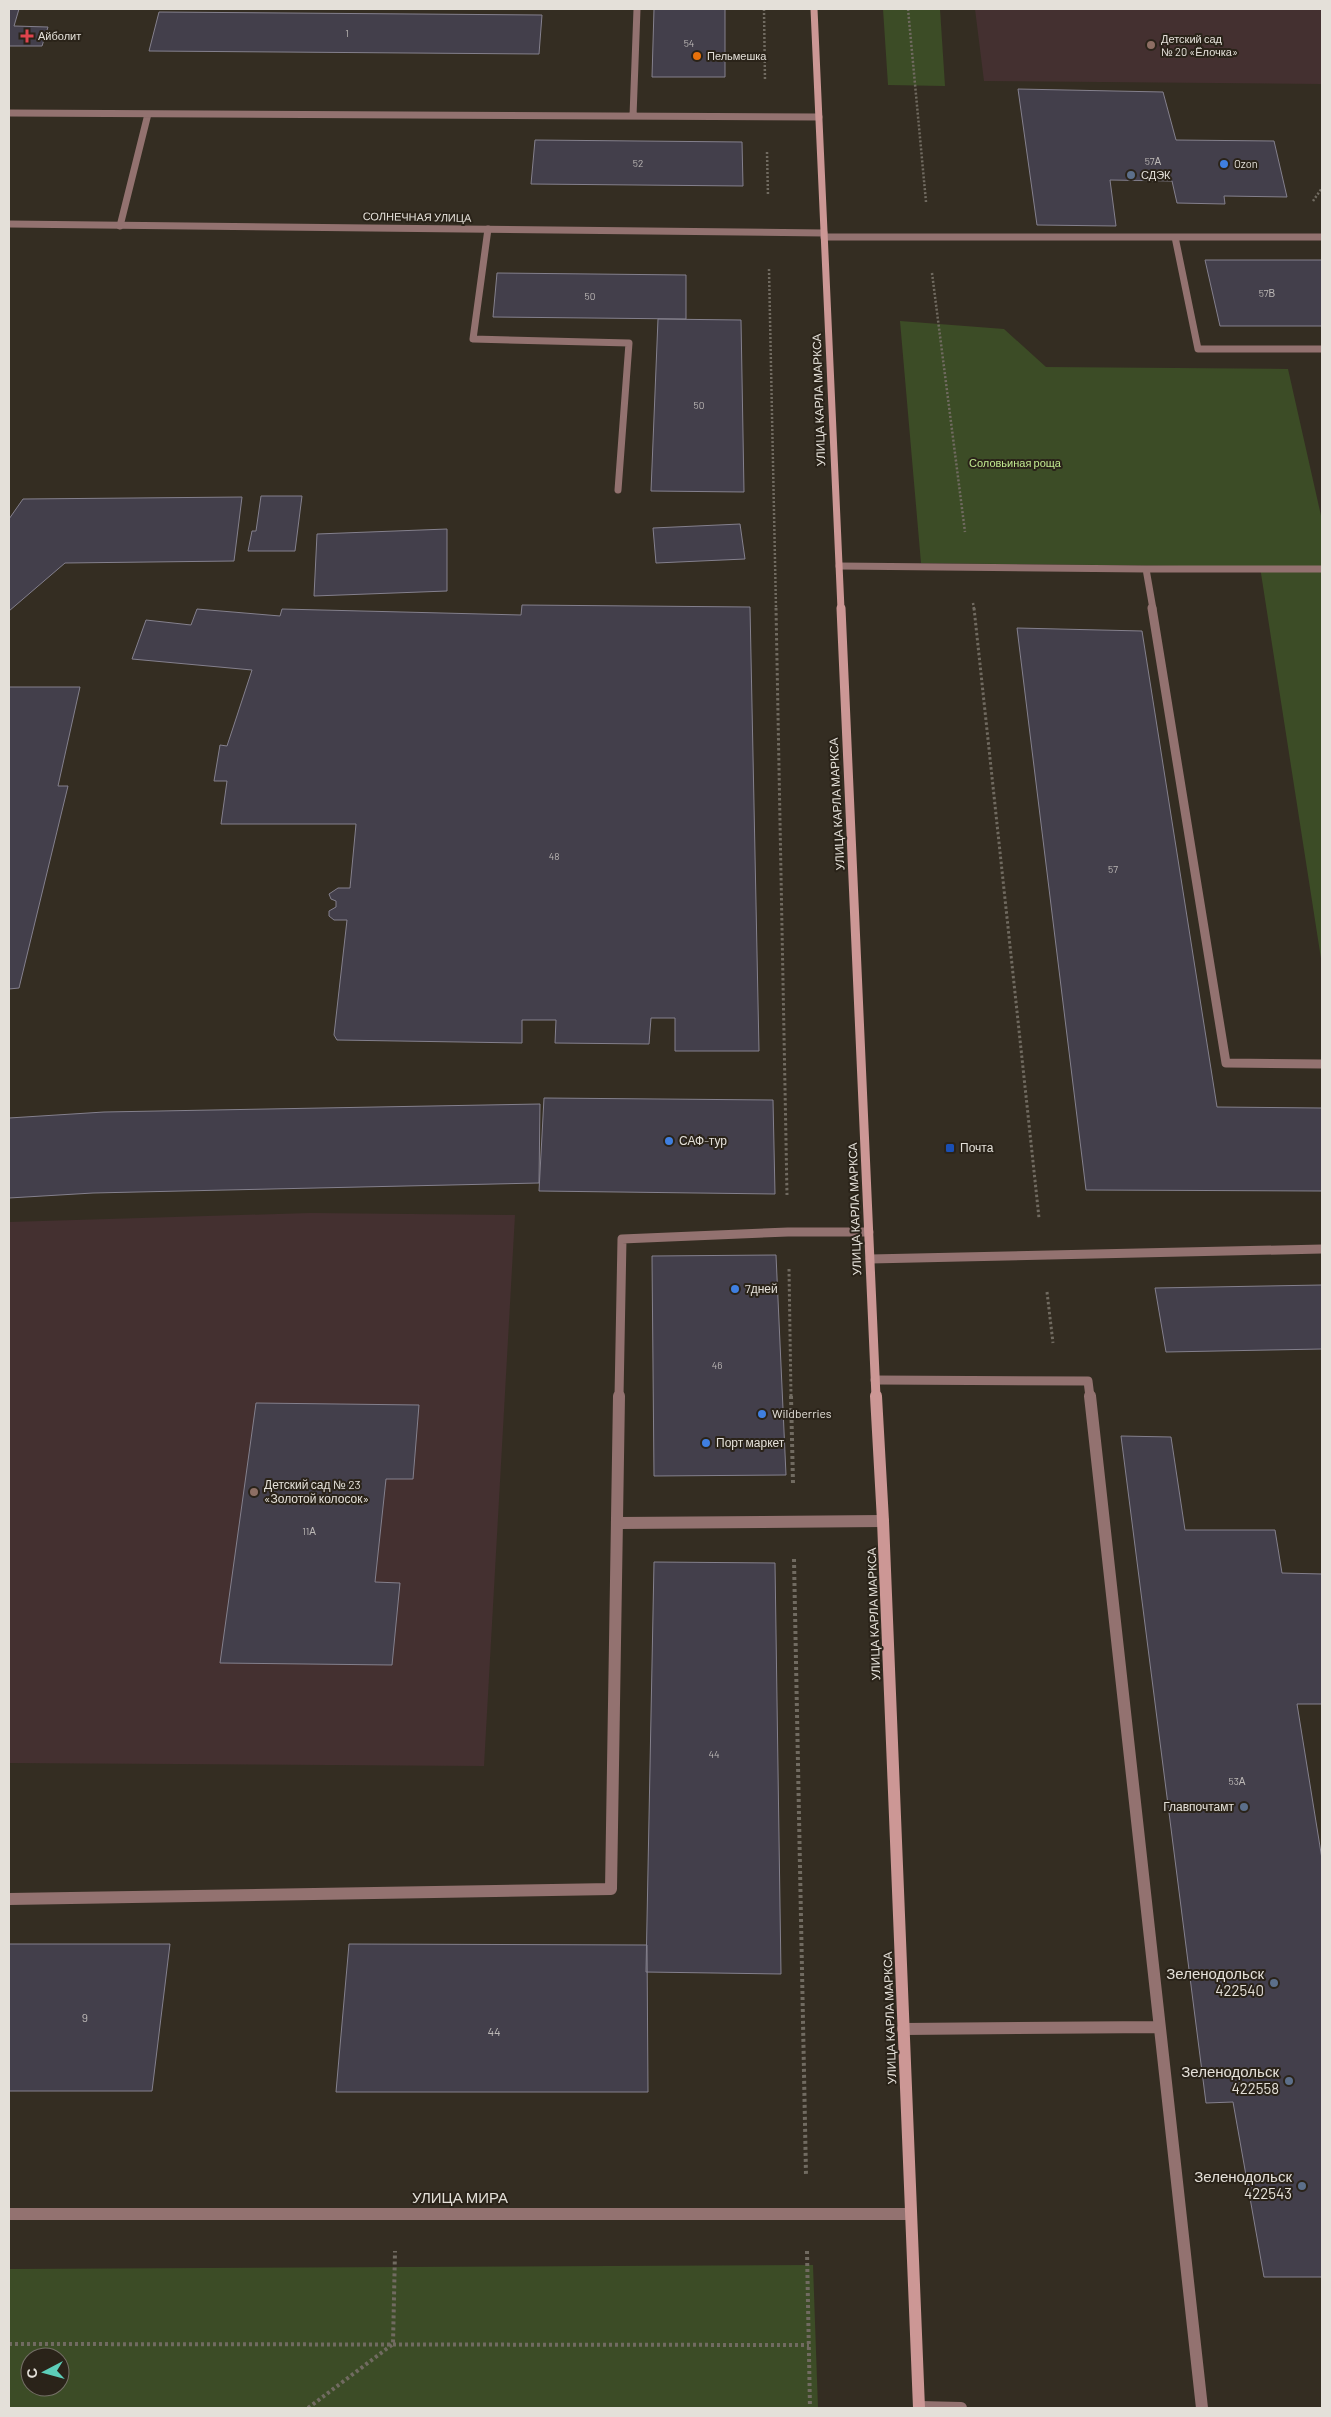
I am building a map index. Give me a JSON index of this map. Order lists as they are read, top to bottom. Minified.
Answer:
{"streets":{"street":["СОЛНЕЧНАЯ УЛИЦА","УЛИЦА КАРЛА МАРКСА","УЛИЦА МИРА"]},"crossings":[["СОЛНЕЧНАЯ УЛИЦА","УЛИЦА КАРЛА МАРКСА"],["УЛИЦА КАРЛА МАРКСА","УЛИЦА МИРА"]],"parks":["Соловьиная роща"],"places":{"health":["Айболит"],"other":["Детский сад № 20 «Ёлочка»","Пельмешка","Ozon","СДЭК","САФ-тур","7дней","Wildberries","Порт маркет","Детский сад № 23 «Золотой колосок»","Главпочтамт","Зеленодольск 422540","Зеленодольск 422558","Зеленодольск 422543"],"transit":["Почта"]},"house_numbers":["1","54","57А","52","57В","50","50","48","57","46","11А","44","53А","9","44"],"north":"left"}
